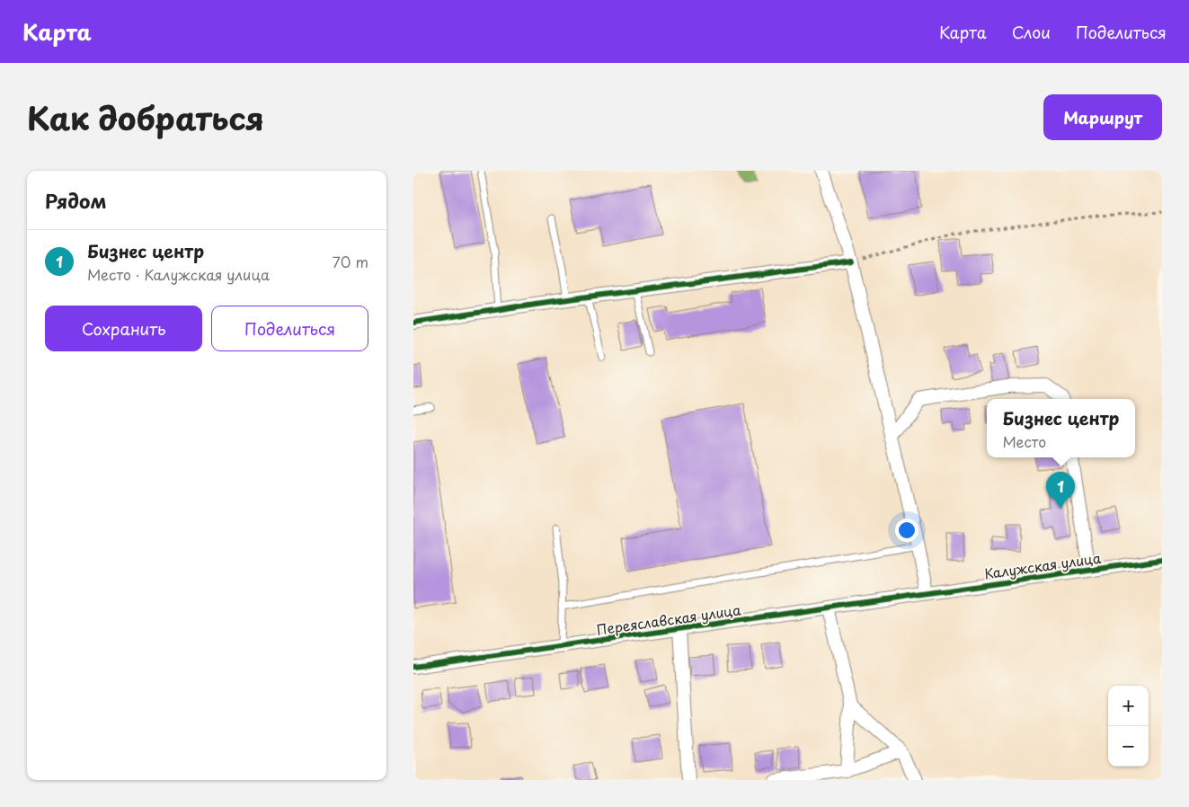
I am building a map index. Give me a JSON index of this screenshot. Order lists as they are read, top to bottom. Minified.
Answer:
{"streets":{"street":["Калужская улица","Переяславская улица"]},"crossings":[["Калужская улица","Переяславская улица"]],"page":{"header":"Карта","nav":["Карта","Слои","Поделиться"],"title":"Как добраться","buttons":["Маршрут",["Сохранить","Поделиться"]],"heading":"Рядом","list":[{"mark":"1","name":"Бизнес центр","note":"Место · Калужская улица","value":"70 m"}],"popup":["Бизнес центр","Место"],"pins":"1","map_buttons":["+","−"]}}
